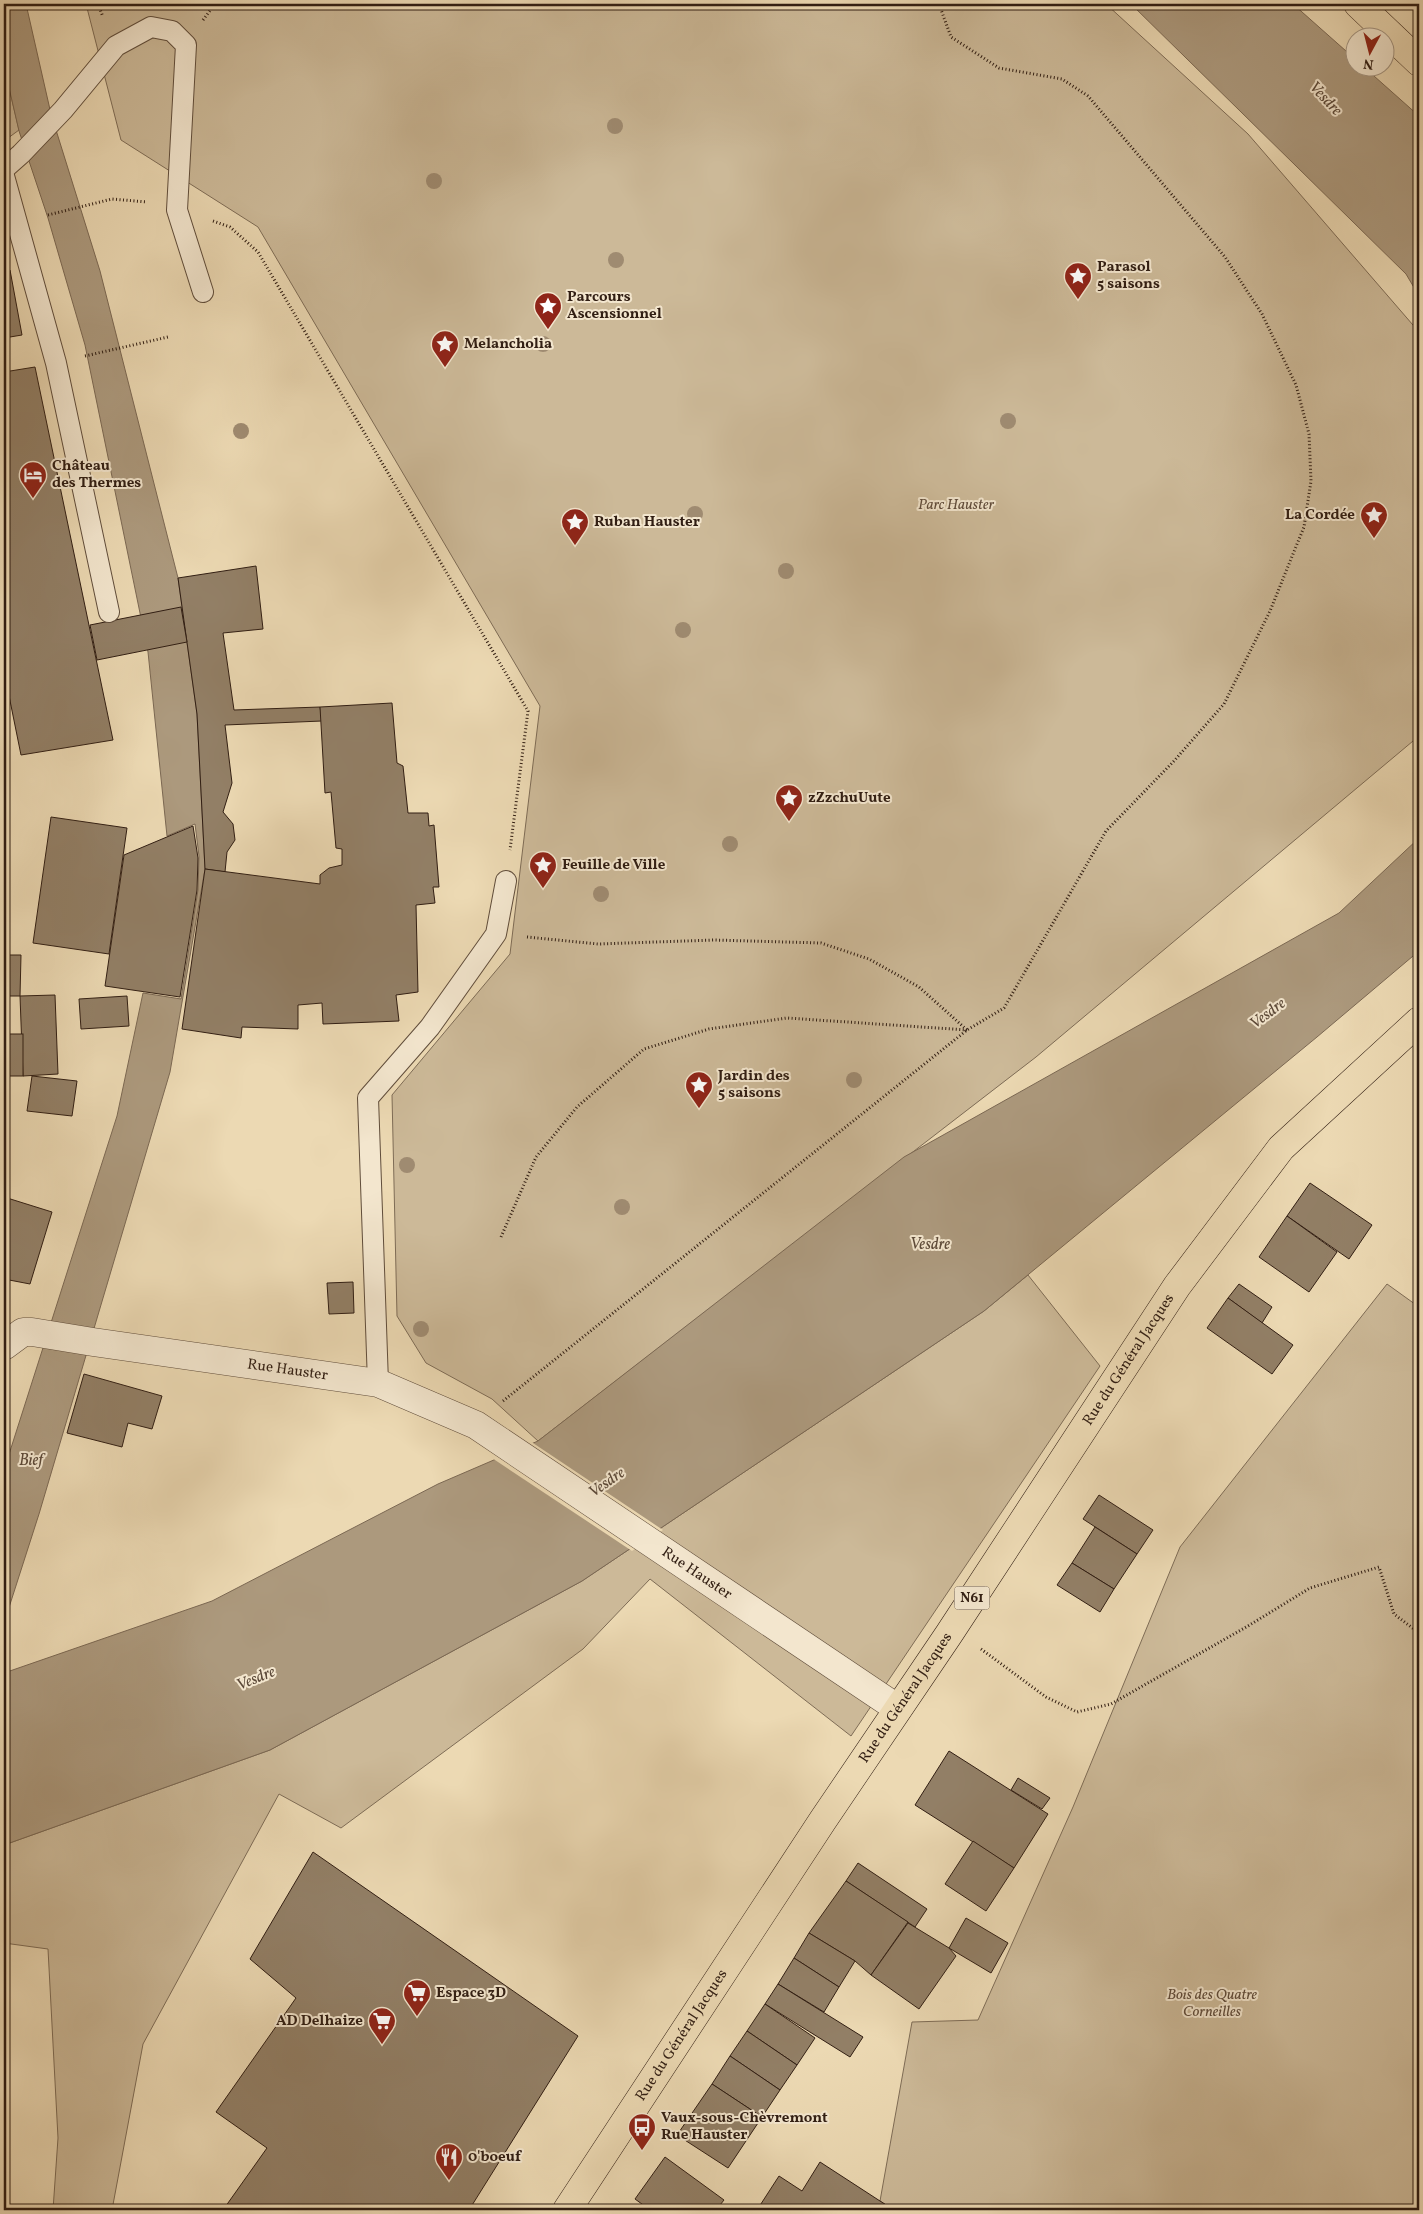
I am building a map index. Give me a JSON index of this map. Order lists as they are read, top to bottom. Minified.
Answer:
{"streets":{"main road":["Rue du Général Jacques","N61"],"street":["Rue Hauster"]},"crossings":[["Rue du Général Jacques","Rue Hauster"]],"water":["Vesdre","Bief"],"parks":["Parc Hauster","Bois des Quatre Corneilles"],"places":{"place":["Parasol 5 saisons","Parcours Ascensionnel","Melancholia","La Cordée","Ruban Hauster","zZzchuUute","Feuille de Ville","Jardin des 5 saisons"],"hotel":["Château des Thermes"],"supermarket":["Espace 3D","AD Delhaize"],"bus stop":["Vaux-sous-Chèvremont Rue Hauster"],"restaurant":["0'boeuf"]},"north":"bottom"}
